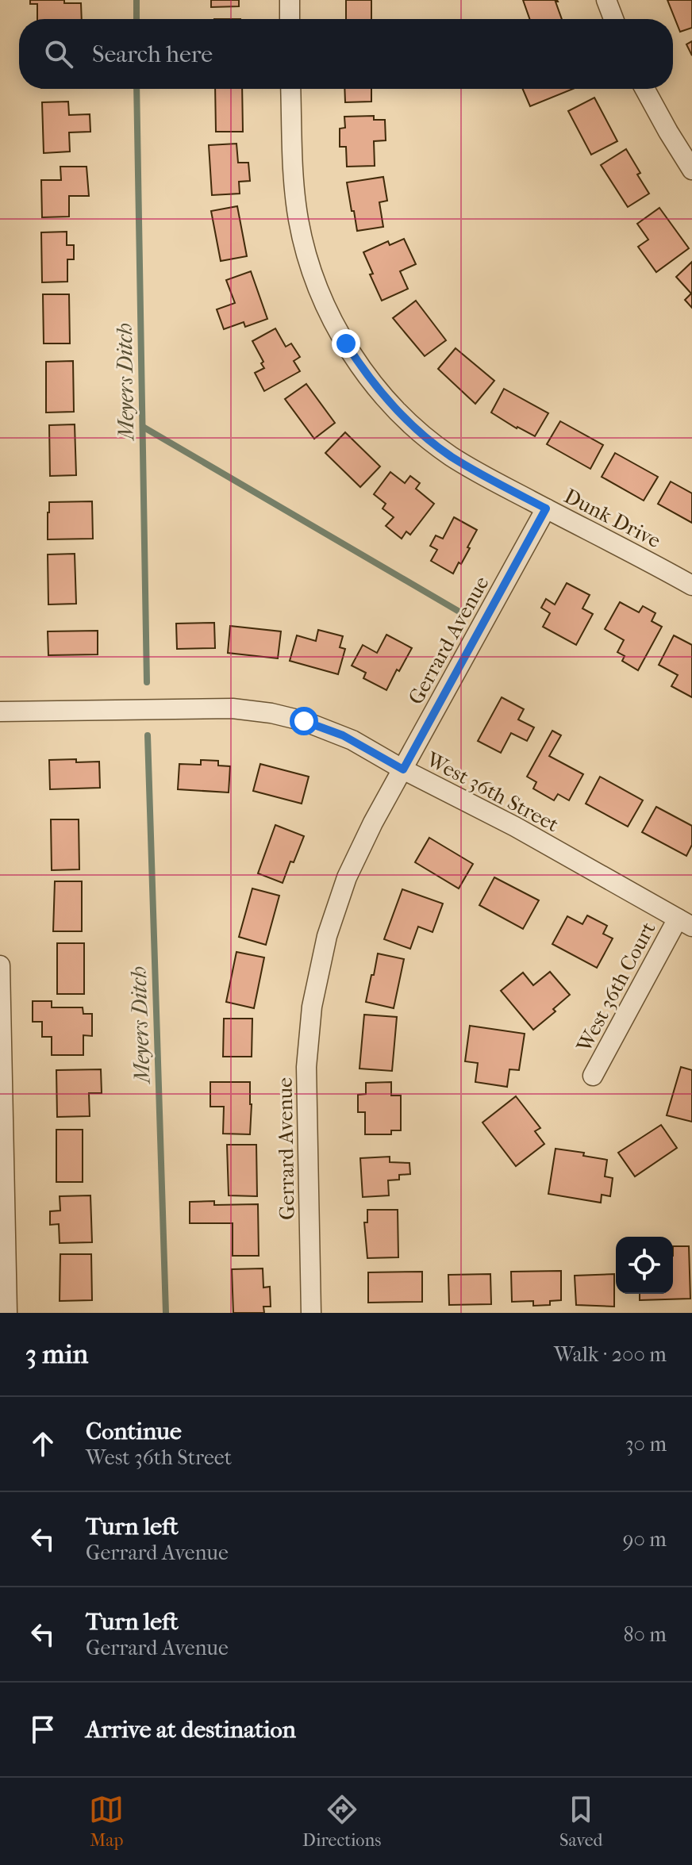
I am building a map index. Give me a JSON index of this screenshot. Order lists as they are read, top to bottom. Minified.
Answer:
{"streets":{"street":["Dunk Drive","Gerrard Avenue","West 36th Street","West 36th Court"]},"crossings":[["Dunk Drive","Gerrard Avenue"],["Gerrard Avenue","West 36th Street"],["West 36th Street","West 36th Court"]],"water":["Meyers Ditch"],"page":{"search":"Search here","heading":["3 min","Walk · 200 m"],"list":[["Continue","West 36th Street","30 m"],["Turn left","Gerrard Avenue","90 m"],["Turn left","Gerrard Avenue","80 m"],"Arrive at destination"],"nav":["Map","Directions","Saved"]}}
